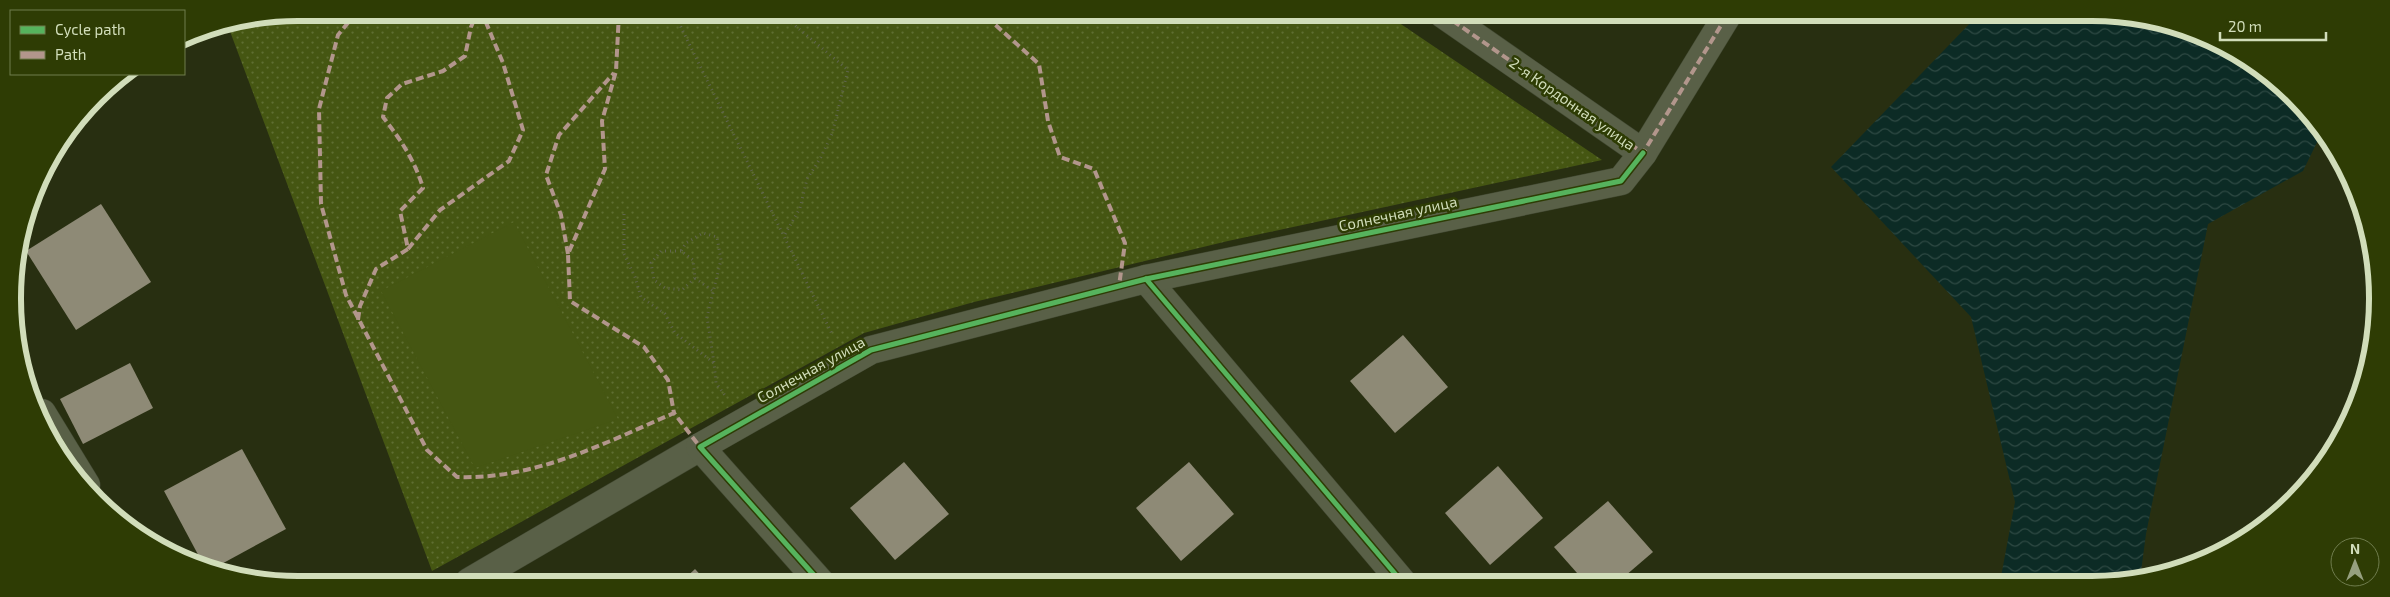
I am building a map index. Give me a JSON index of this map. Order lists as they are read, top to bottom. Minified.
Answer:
{"streets":{"street":["2-я Кордонная улица","Солнечная улица"]},"crossings":[["2-я Кордонная улица","Солнечная улица"]],"legend":["Cycle path","Path"],"scale_bar":"20 m","north":"top"}
